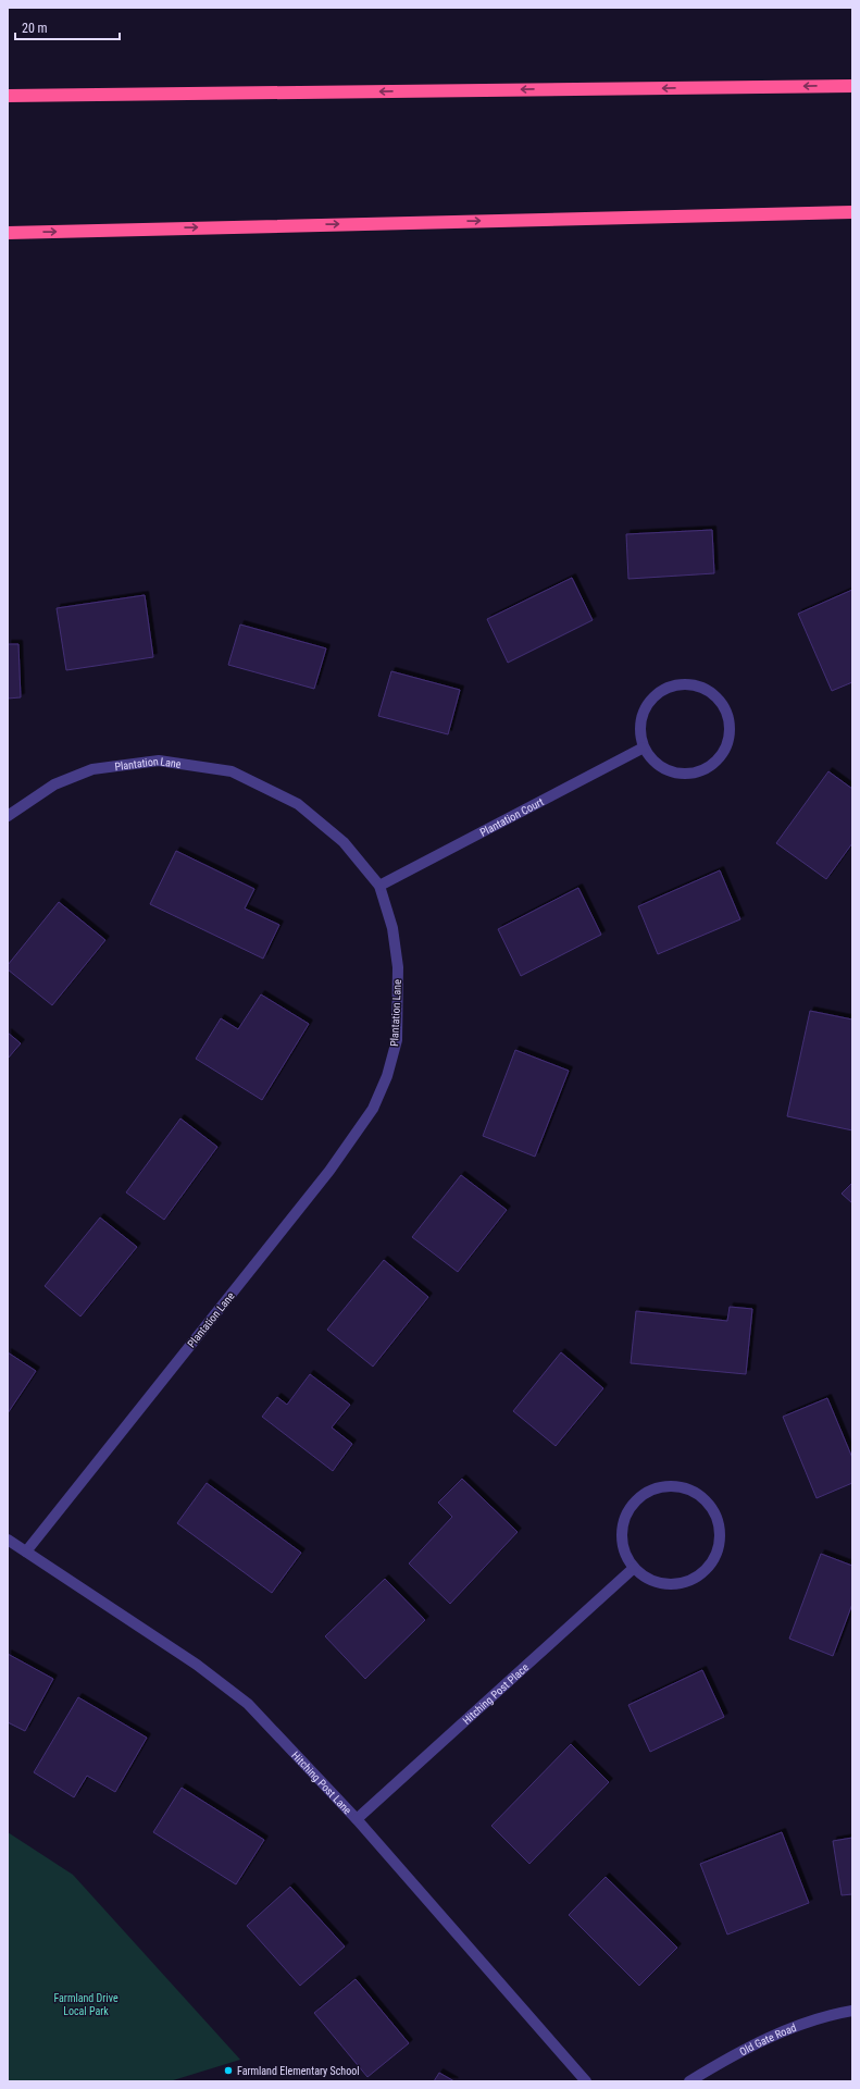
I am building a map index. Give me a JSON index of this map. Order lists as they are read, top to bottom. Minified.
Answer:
{"streets":{"street":["Plantation Lane","Plantation Court","Hitching Post Place","Hitching Post Lane","Old Gate Road"]},"crossings":[["Plantation Lane","Plantation Court"],["Plantation Lane","Hitching Post Lane"],["Hitching Post Place","Hitching Post Lane"]],"parks":["Farmland Drive Local Park"],"places":["Farmland Elementary School"],"scale_bar":"20 m"}
